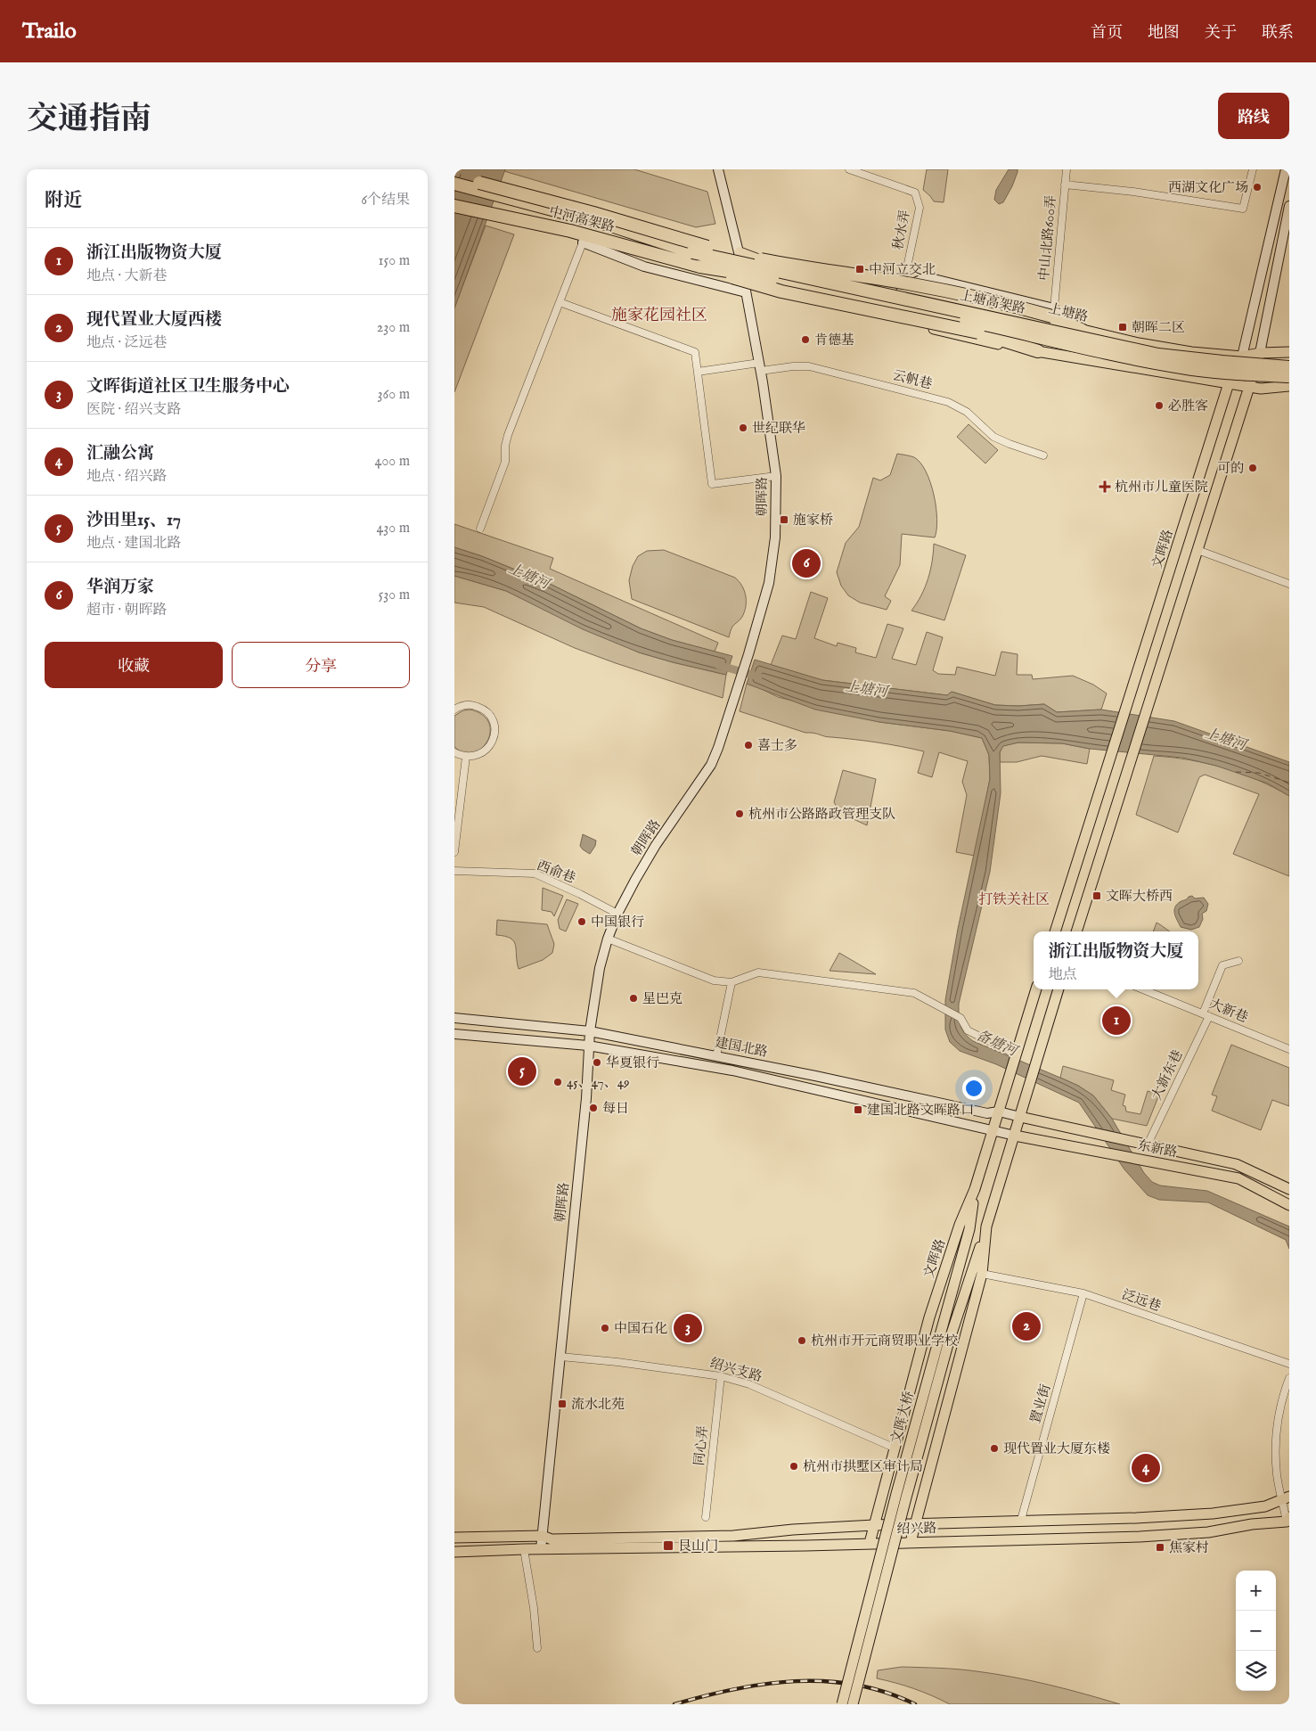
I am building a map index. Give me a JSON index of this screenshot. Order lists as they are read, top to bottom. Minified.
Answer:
{"streets":{"highway":["中河高架路","上塘高架路"],"main road":["上塘路","朝晖路","文晖路","建国北路","东新路","文晖大桥","绍兴路"],"street":["秋水弄","中山北路600弄","云帆巷","西俞巷","大新巷","大新东巷","泛远巷","绍兴支路","置业街","同心弄"]},"crossings":[["中河高架路","上塘高架路"],["秋水弄","上塘路"],["上塘路","朝晖路"],["上塘路","文晖路"],["云帆巷","朝晖路"],["朝晖路","西俞巷"],["朝晖路","建国北路"],["朝晖路","绍兴支路"],["朝晖路","绍兴路"],["文晖路","建国北路"],["文晖路","绍兴支路"],["文晖路","文晖大桥"],["文晖路","绍兴路"],["大新巷","大新东巷"],["建国北路","东新路"],["大新东巷","东新路"],["泛远巷","置业街"],["绍兴支路","同心弄"],["置业街","绍兴路"]],"districts":["施家花园社区","打铁关社区"],"water":["上塘河","备塘河"],"places":{"other":["西湖文化广场","肯德基","必胜客","世纪联华","可的","喜士多","杭州市公路路政管理支队","中国银行","星巴克","华夏银行","45、47、49","每日","中国石化","杭州市开元商贸职业学校","现代置业大厦东楼","杭州市拱墅区审计局"],"transit":["中河立交北","朝晖二区","施家桥","文晖大桥西","建国北路文晖路口","流水北苑","艮山门","焦家村"],"health":["杭州市儿童医院"]},"page":{"header":"Trailo","nav":["首页","地图","关于","联系"],"title":"交通指南","buttons":["路线",["收藏","分享"]],"heading":["附近","6个结果"],"list":[{"mark":"1","name":"浙江出版物资大厦","note":"地点 · 大新巷","value":"150 m"},{"mark":"2","name":"现代置业大厦西楼","note":"地点 · 泛远巷","value":"230 m"},{"mark":"3","name":"文晖街道社区卫生服务中心","note":"医院 · 绍兴支路","value":"360 m"},{"mark":"4","name":"汇融公寓","note":"地点 · 绍兴路","value":"400 m"},{"mark":"5","name":"沙田里15、17","note":"地点 · 建国北路","value":"430 m"},{"mark":"6","name":"华润万家","note":"超市 · 朝晖路","value":"530 m"}],"pins":["6","1","5","2","3","4"],"popup":["浙江出版物资大厦","地点"],"map_buttons":["+","−"]}}
